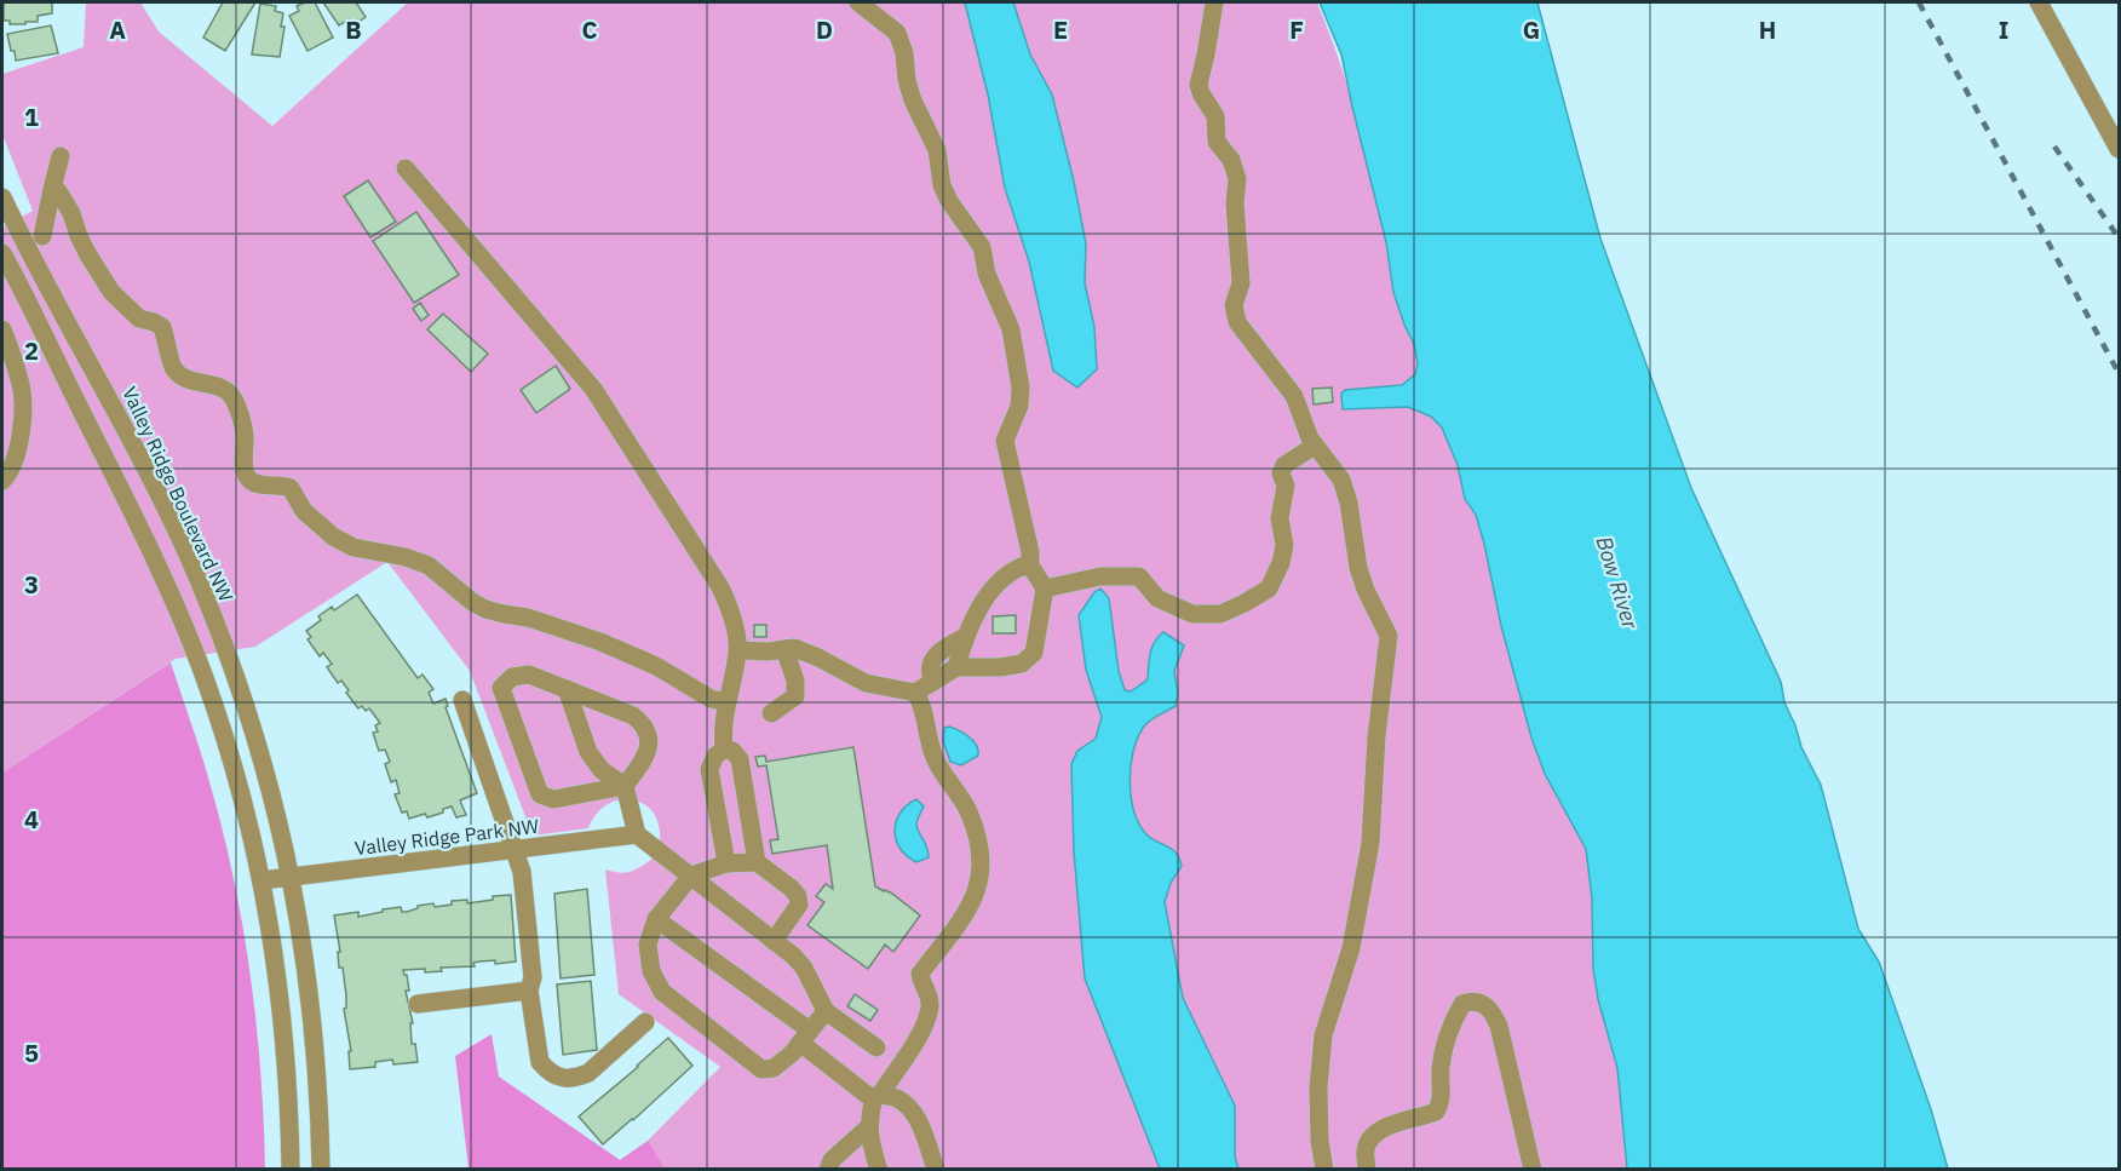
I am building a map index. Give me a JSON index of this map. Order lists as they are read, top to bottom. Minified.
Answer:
{"streets":{"street":["Valley Ridge Boulevard NW","Valley Ridge Park NW"]},"crossings":[["Valley Ridge Boulevard NW","Valley Ridge Park NW"]],"water":["Bow River"],"grid":{"columns":["A","B","C","D","E","F","G","H","I"],"rows":["1","2","3","4","5"]}}
